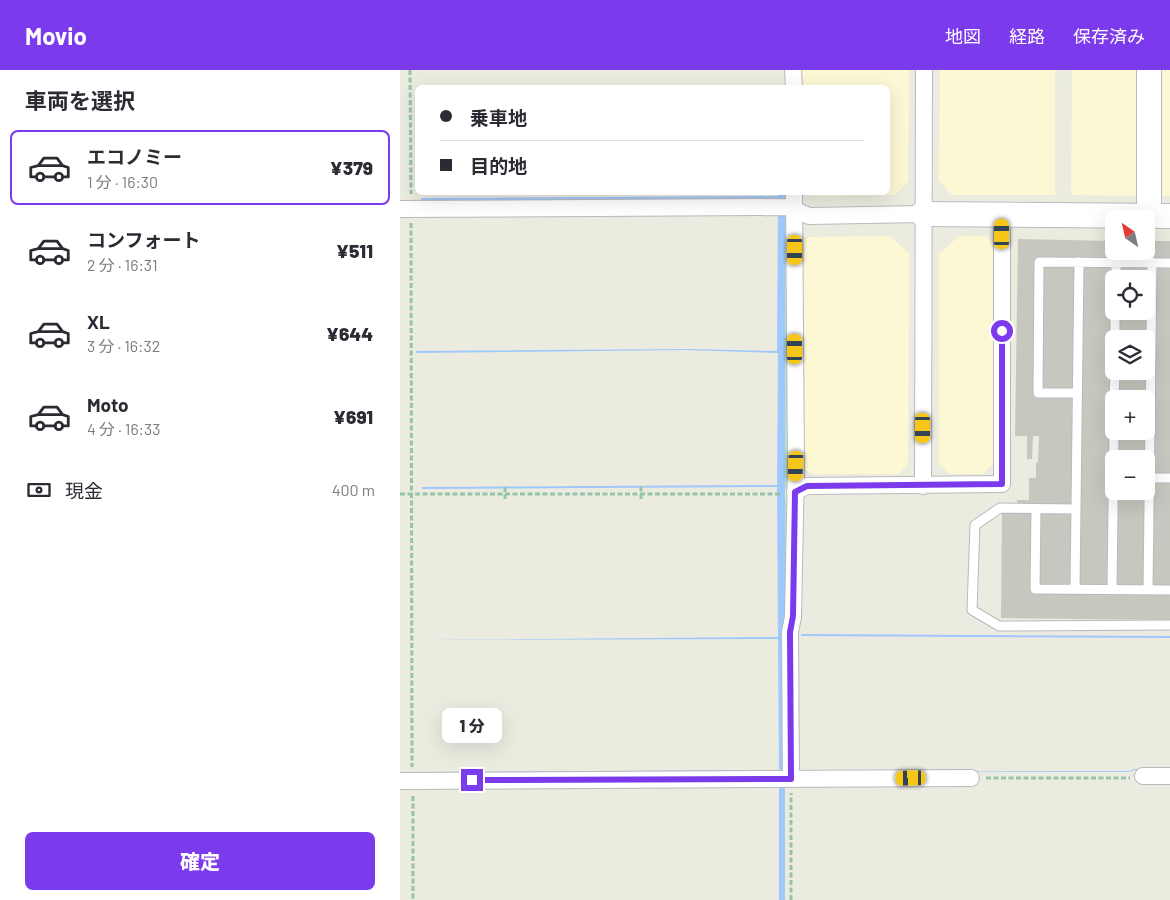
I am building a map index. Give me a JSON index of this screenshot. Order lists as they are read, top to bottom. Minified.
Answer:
{"north":"top left","page":{"header":"Movio","nav":["地図","経路","保存済み"],"heading":"車両を選択","banner":["乗車地","目的地"],"list":[{"name":"エコノミー","note":"1 分 · 16:30","value":"¥379"},{"name":"コンフォート","note":"2 分 · 16:31","value":"¥511"},{"name":"XL","note":"3 分 · 16:32","value":"¥644"},{"name":"Moto","note":"4 分 · 16:33","value":"¥691"}],"map_buttons":["+","−"],"pay":["現金","400 m"],"bubble":"1 分","buttons":"確定"}}
